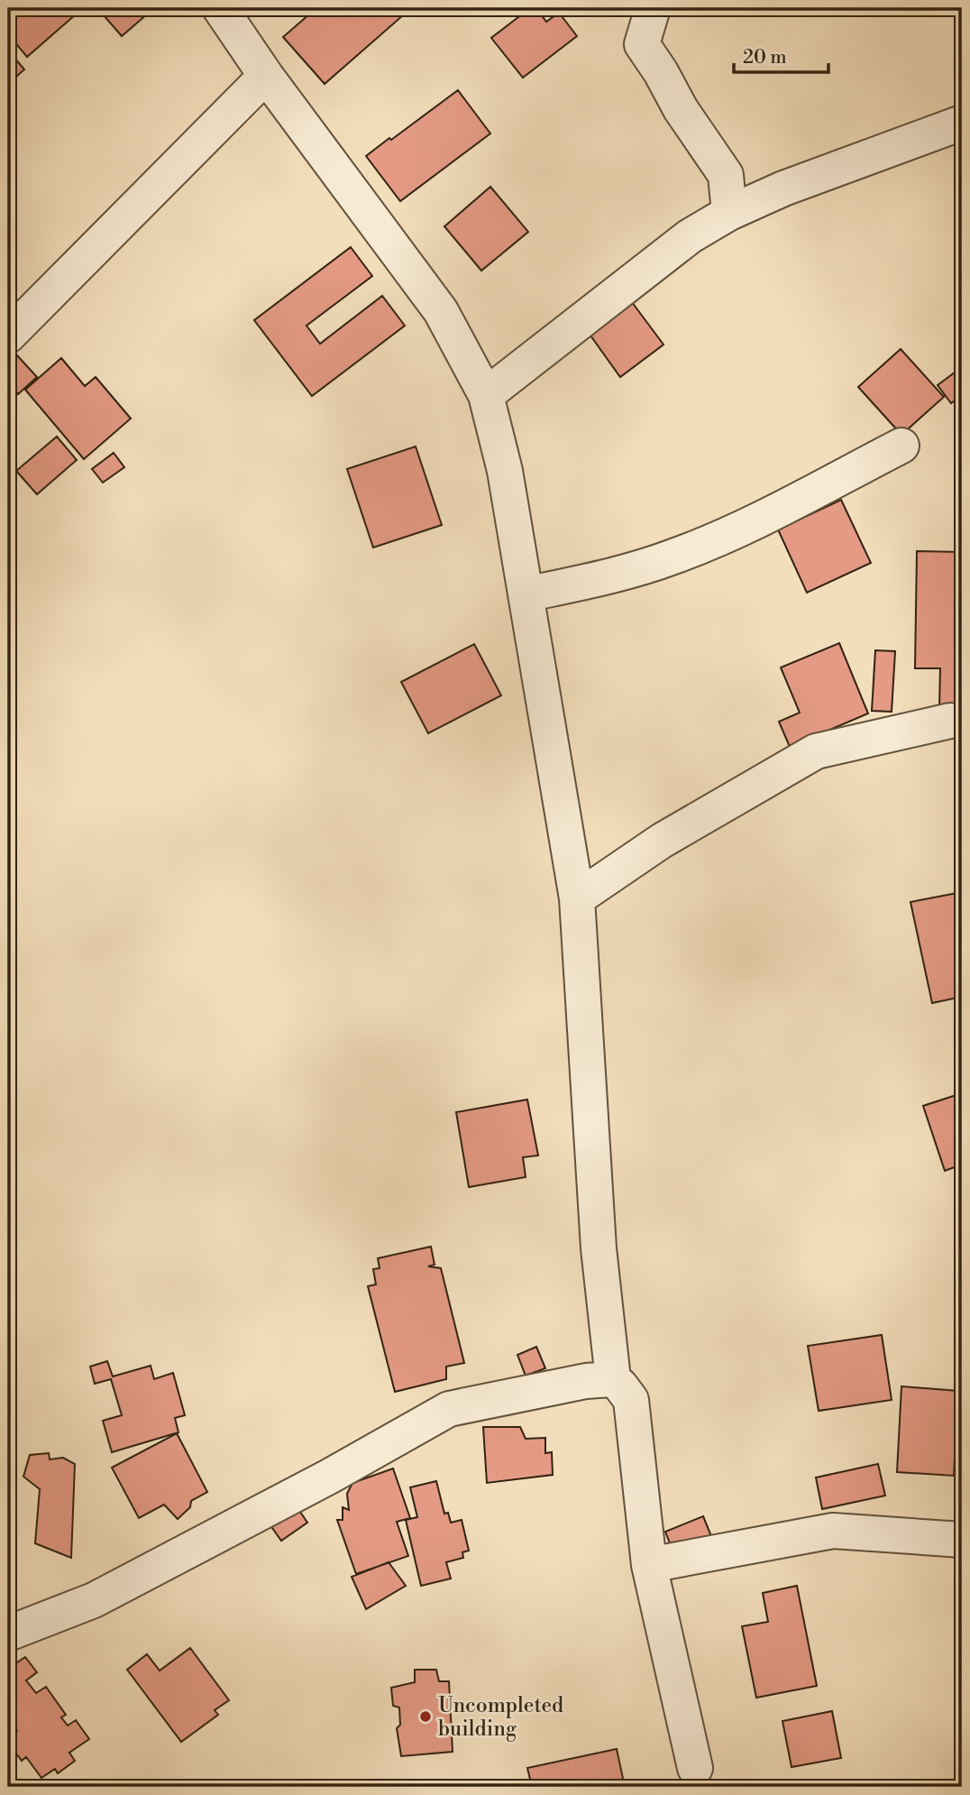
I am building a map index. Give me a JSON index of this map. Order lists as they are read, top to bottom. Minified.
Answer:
{"places":["Uncompleted building"],"scale_bar":"20 m"}
